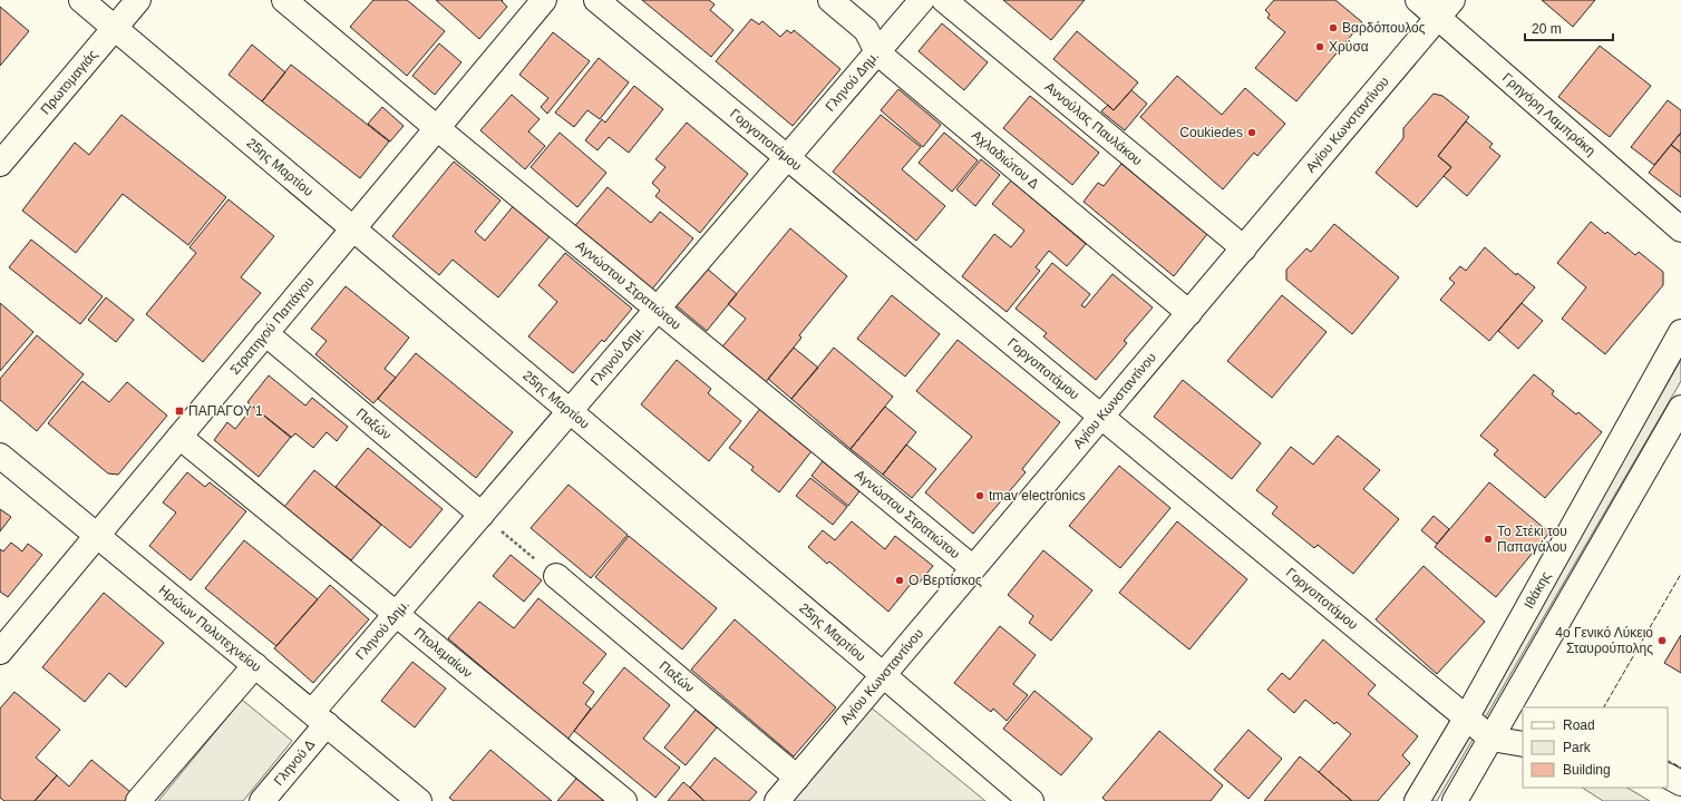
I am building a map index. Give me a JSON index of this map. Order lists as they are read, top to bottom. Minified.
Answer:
{"streets":{"street":["Γληνού Δημ.","Πρωτομαγιάς","Γρηγόρη Λαμπράκη","Αννούλας Παυλάκου","Αγίου Κωνσταντίνου","Γοργοποτάμου","Αχλαδιώτου Δ","25ης Μαρτίου","Αγνώστου Στρατιώτου","Στρατηγού Παπάγου","Παξών","Ιθάκης","Ηρώων Πολυτεχνείου","Πτολεμαίων","Γληνού Δ"]},"crossings":[["Γληνού Δημ.","Γοργοποτάμου"],["Γληνού Δημ.","Αχλαδιώτου Δ"],["Γληνού Δημ.","25ης Μαρτίου"],["Γληνού Δημ.","Αγνώστου Στρατιώτου"],["Γληνού Δημ.","Παξών"],["Γληνού Δημ.","Ηρώων Πολυτεχνείου"],["Γληνού Δημ.","Πτολεμαίων"],["Γληνού Δημ.","Γληνού Δ"],["Πρωτομαγιάς","25ης Μαρτίου"],["Γρηγόρη Λαμπράκη","Αγίου Κωνσταντίνου"],["Αννούλας Παυλάκου","Αγίου Κωνσταντίνου"],["Αγίου Κωνσταντίνου","Γοργοποτάμου"],["Αγίου Κωνσταντίνου","Αχλαδιώτου Δ"],["Αγίου Κωνσταντίνου","25ης Μαρτίου"],["Αγίου Κωνσταντίνου","Αγνώστου Στρατιώτου"],["Αγίου Κωνσταντίνου","Παξών"],["Γοργοποτάμου","Ιθάκης"],["25ης Μαρτίου","Στρατηγού Παπάγου"],["Αγνώστου Στρατιώτου","Στρατηγού Παπάγου"],["Στρατηγού Παπάγου","Παξών"],["Στρατηγού Παπάγου","Ηρώων Πολυτεχνείου"],["Στρατηγού Παπάγου","Πτολεμαίων"],["Ηρώων Πολυτεχνείου","Γληνού Δ"]],"places":{"other":["Βαρδόπουλος","Χρύσα","Coukiedes","tmav electronics","Το Στέκι του Παπαγάλου","Ο Βερτίσκος","4ο Γενικό Λύκειο Σταυρούπολης"],"transit":["ΠΑΠΑΓΟΥ 1"]},"legend":["Road","Park","Building"],"scale_bar":"20 m"}
